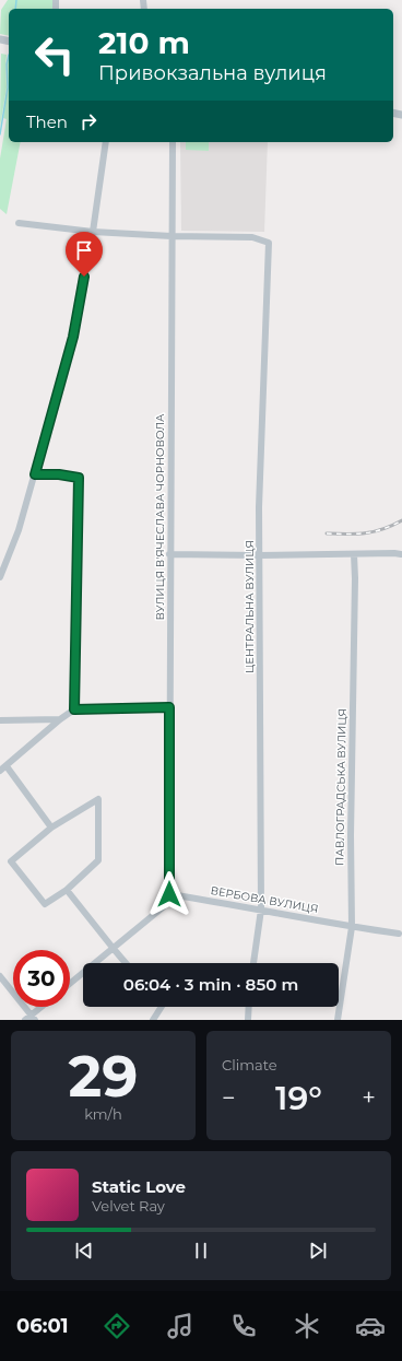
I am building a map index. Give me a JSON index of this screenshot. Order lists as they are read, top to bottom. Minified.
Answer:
{"streets":{"street":["ВУЛИЦЯ В'ЯЧЕСЛАВА ЧОРНОВОЛА","ЦЕНТРАЛЬНА ВУЛИЦЯ","ПАВЛОГРАДСЬКА ВУЛИЦЯ","ВЕРБОВА ВУЛИЦЯ"]},"crossings":[["ВУЛИЦЯ В'ЯЧЕСЛАВА ЧОРНОВОЛА","ЦЕНТРАЛЬНА ВУЛИЦЯ"],["ВУЛИЦЯ В'ЯЧЕСЛАВА ЧОРНОВОЛА","ВЕРБОВА ВУЛИЦЯ"],["ЦЕНТРАЛЬНА ВУЛИЦЯ","ВЕРБОВА ВУЛИЦЯ"],["ПАВЛОГРАДСЬКА ВУЛИЦЯ","ВЕРБОВА ВУЛИЦЯ"]],"page":{"turn":["210 m","Привокзальна вулиця"],"then":"Then","limit":"30","trip":"06:04 · 3 min · 850 m","tile":[["29","km/h"],"Climate"],"heat":["−","19°","+"],"song":["Static Love","Velvet Ray"],"tabs":"06:01"}}
